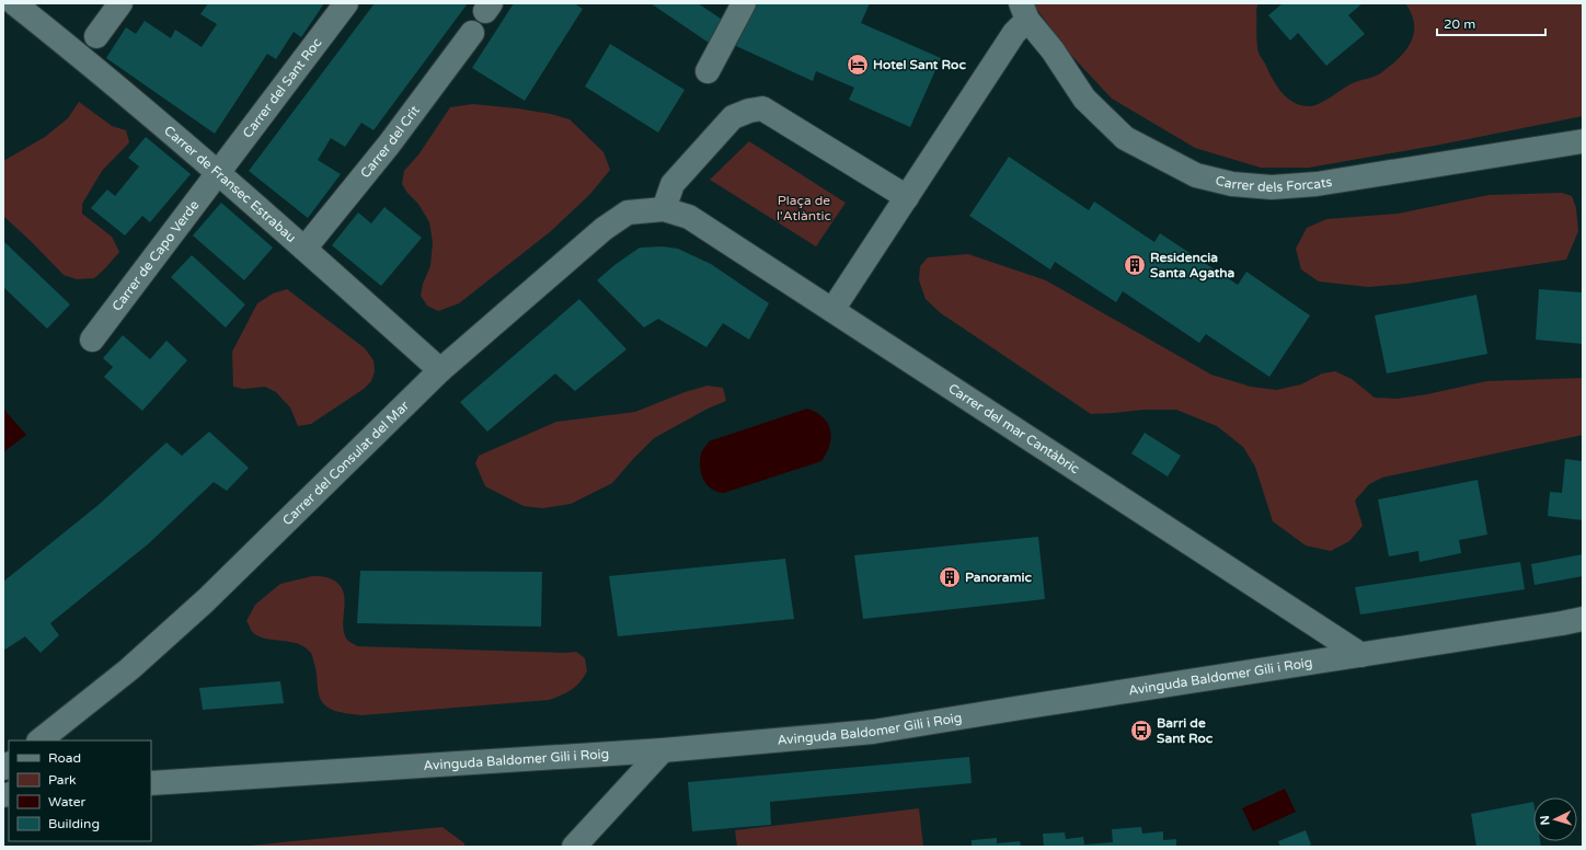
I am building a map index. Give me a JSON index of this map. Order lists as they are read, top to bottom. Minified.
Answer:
{"streets":{"street":["Carrer del Sant Roc","Carrer del Crit","Carrer dels Forcats","Carrer de Fransec Estrabau","Carrer de Capo Verde","Carrer del mar Cantàbric","Carrer del Consulat del Mar","Avinguda Baldomer Gili i Roig"]},"crossings":[["Carrer del Sant Roc","Carrer de Fransec Estrabau"],["Carrer del Sant Roc","Carrer de Capo Verde"],["Carrer del Crit","Carrer de Fransec Estrabau"],["Carrer de Fransec Estrabau","Carrer de Capo Verde"],["Carrer de Fransec Estrabau","Carrer del Consulat del Mar"],["Carrer del mar Cantàbric","Carrer del Consulat del Mar"],["Carrer del mar Cantàbric","Avinguda Baldomer Gili i Roig"]],"parks":["Plaça de l'Atlàntic"],"places":{"hotel":["Hotel Sant Roc"],"building":["Residencia Santa Agatha","Panoramic"],"bus stop":["Barri de Sant Roc"]},"legend":["Road","Park","Water","Building"],"scale_bar":"20 m","north":"left"}
